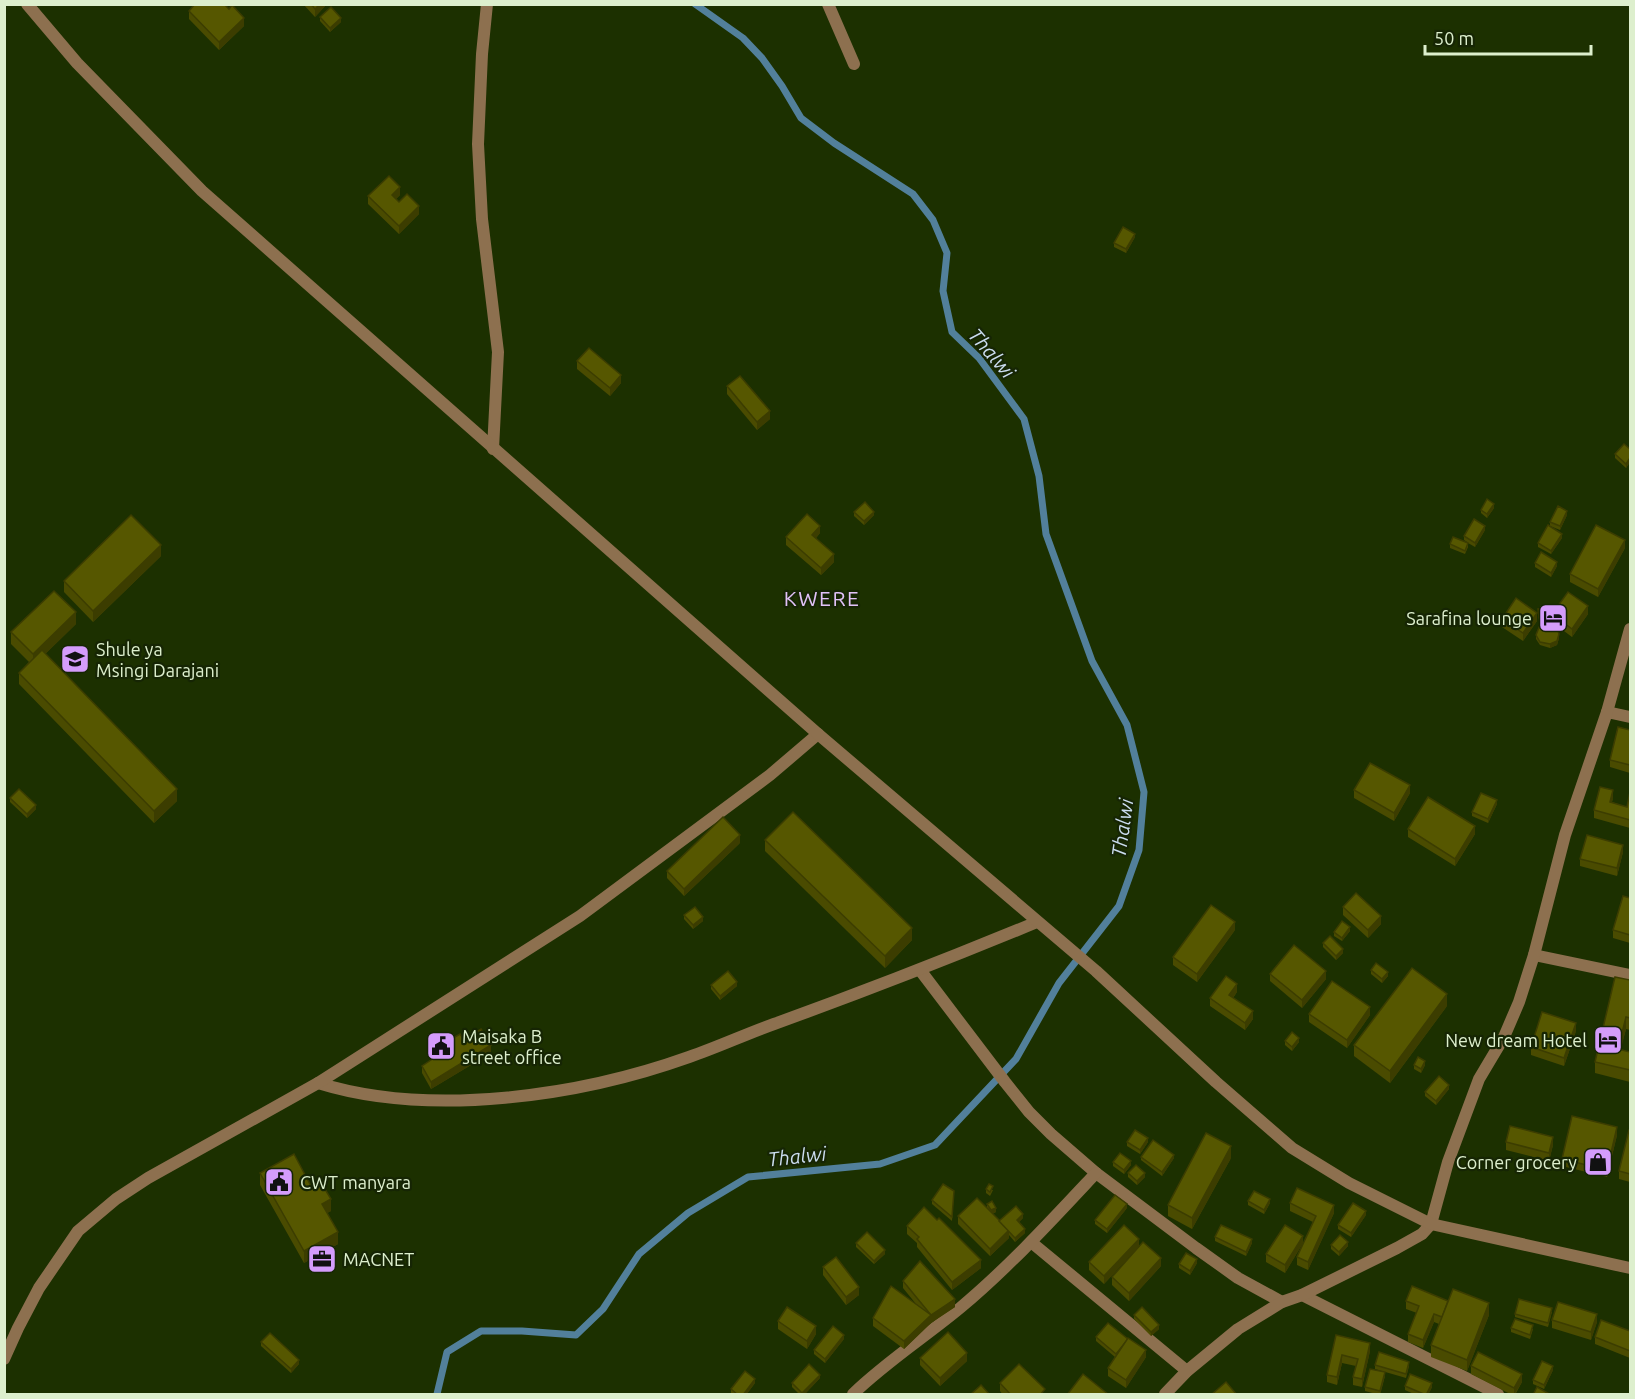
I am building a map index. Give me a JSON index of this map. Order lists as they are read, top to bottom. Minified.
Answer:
{"districts":["KWERE"],"water":["Thalwi"],"places":{"hotel":["Sarafina lounge","New dream Hotel"],"school or university":["Shule ya Msingi Darajani"],"public building":["Maisaka B street office","CWT manyara"],"shop":["Corner grocery"],"office":["MACNET"]},"scale_bar":"50 m"}
